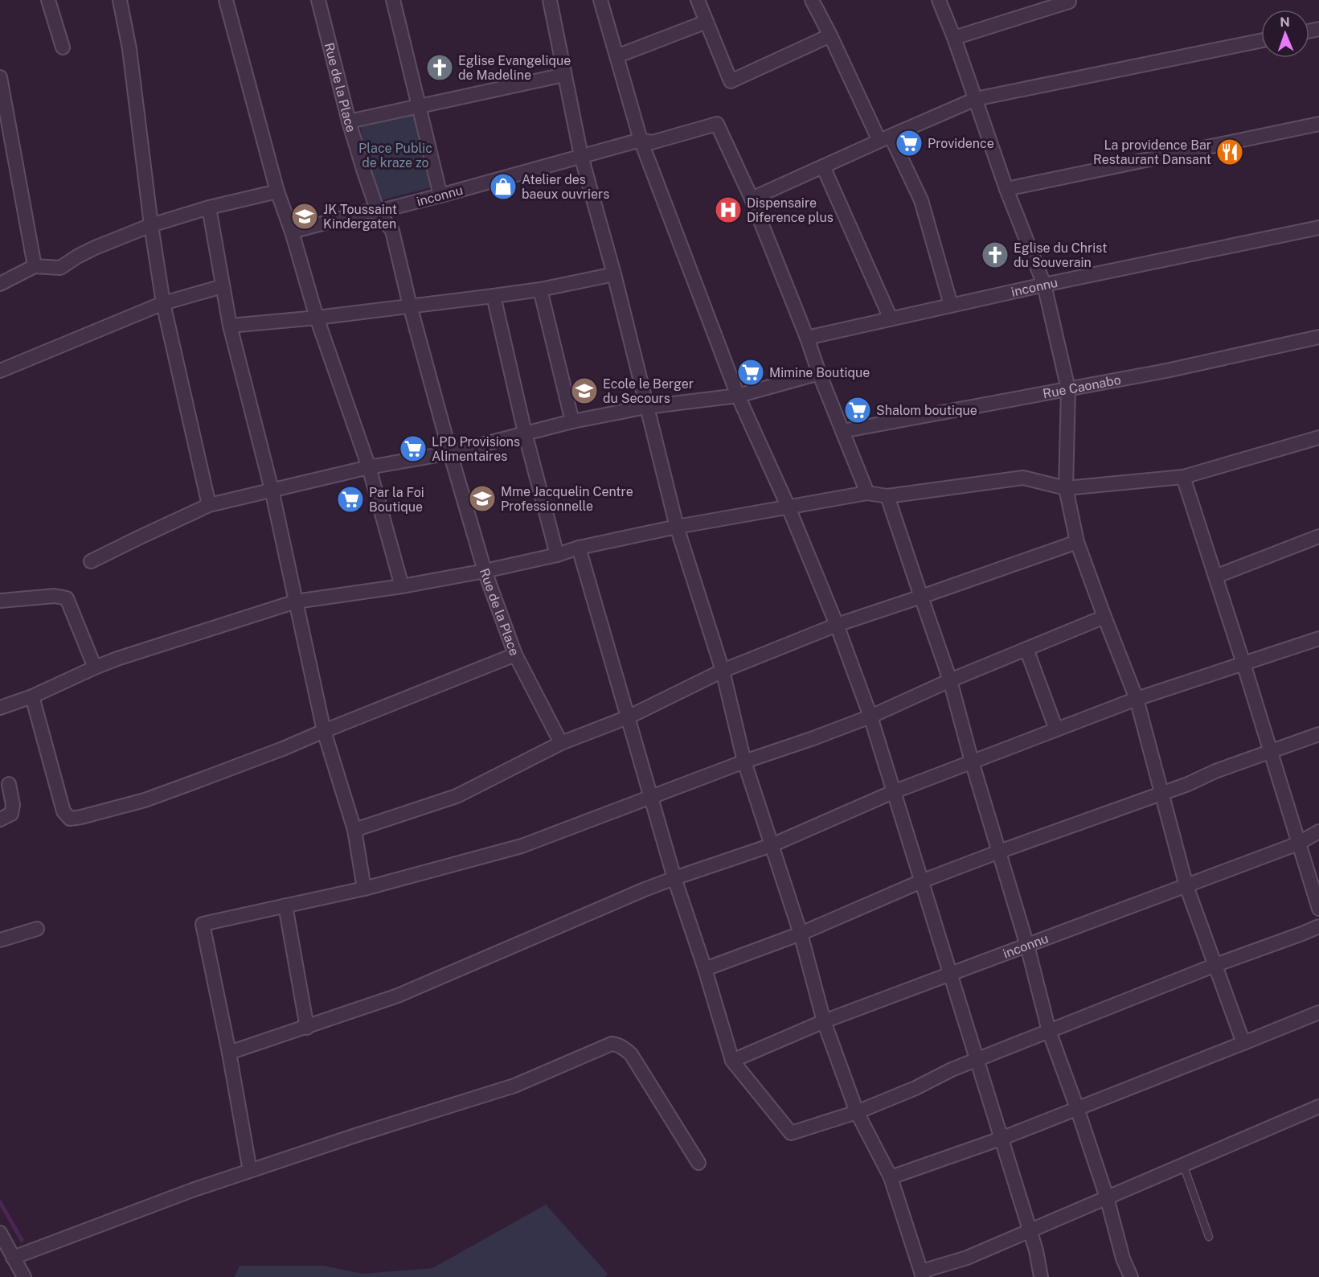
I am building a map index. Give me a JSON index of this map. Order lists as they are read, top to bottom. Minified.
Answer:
{"streets":{"street":["Rue de la Place","inconnu","Rue Caonabo"]},"crossings":[["Rue de la Place","inconnu"]],"parks":["Place Public de kraze zo"],"places":{"church":["Eglise Evangelique de Madeline","Eglise du Christ du Souverain"],"supermarket":["Providence","Mimine Boutique","Shalom boutique","LPD Provisions Alimentaires","Par la Foi Boutique"],"restaurant":["La providence Bar Restaurant Dansant"],"shop":["Atelier des baeux ouvriers"],"hospital":["Dispensaire Diference plus"],"school or university":["JK Toussaint Kindergaten","Ecole le Berger du Secours","Mme Jacquelin Centre Professionnelle"]},"north":"top"}
